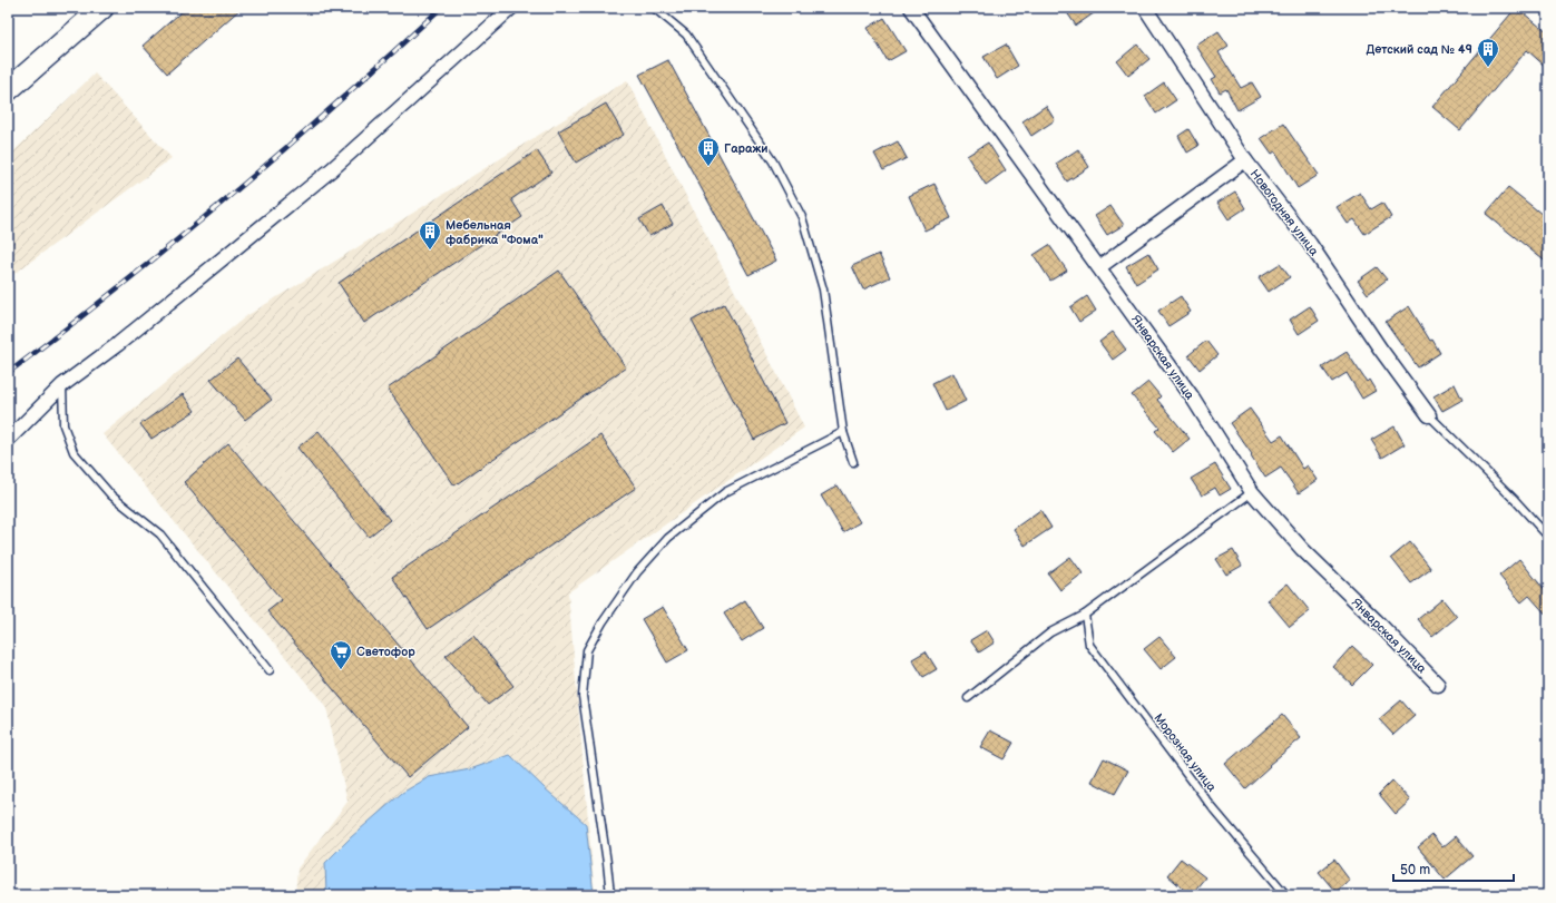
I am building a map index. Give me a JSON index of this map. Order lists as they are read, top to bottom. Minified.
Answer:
{"streets":{"street":["Новогодняя улица","Январская улица"],"lane":["Морозная улица"]},"places":{"building":["Детский сад № 49","Гаражи","Мебельная фабрика \"Фома\""],"supermarket":["Светофор"]},"scale_bar":"50 m"}
